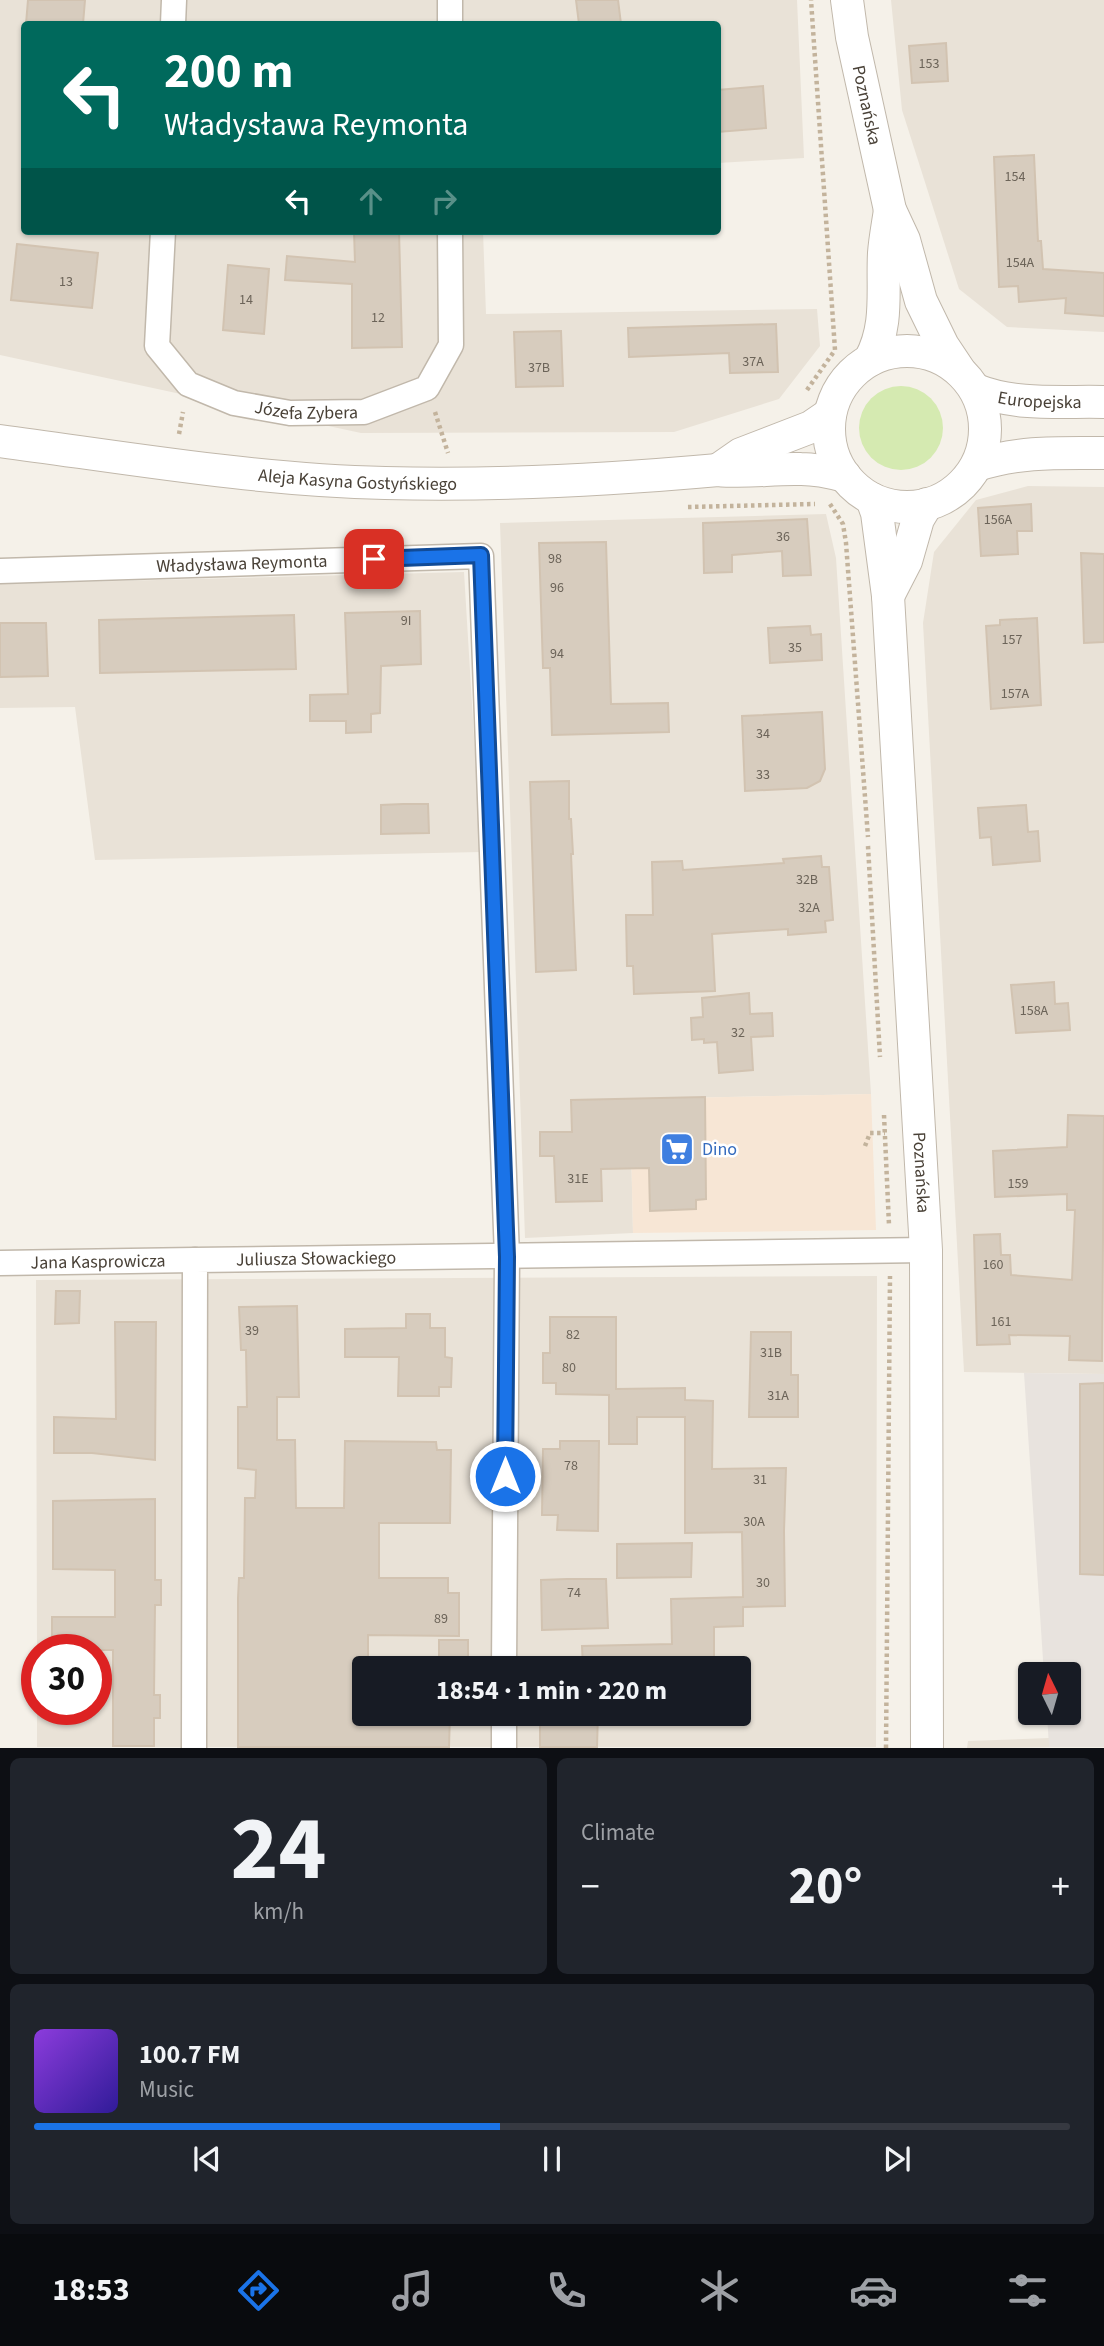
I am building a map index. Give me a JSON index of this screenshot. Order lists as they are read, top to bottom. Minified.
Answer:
{"streets":{"street":["Poznańska","Europejska","Józefa Zybera","Aleja Kasyna Gostyńskiego","Władysława Reymonta","Juliusza Słowackiego","Jana Kasprowicza"]},"crossings":[["Poznańska","Europejska"],["Poznańska","Aleja Kasyna Gostyńskiego"],["Poznańska","Juliusza Słowackiego"],["Europejska","Aleja Kasyna Gostyńskiego"],["Władysława Reymonta","Juliusza Słowackiego"],["Juliusza Słowackiego","Jana Kasprowicza"]],"places":{"supermarket":["Dino"]},"house_numbers":["153","154","154A","13","14","12","37A","37B","156A","36","98","96","9I","157","35","94","157A","34","33","32B","32A","158A","32","31E","159","160","161","39","82","31B","80","31A","78","31","30A","30","74","89"],"north":"top","page":{"turn":["200 m","Władysława Reymonta"],"limit":"30","trip":"18:54 · 1 min · 220 m","tile":[["24","km/h"],"Climate"],"heat":["−","20°","+"],"song":["100.7 FM","Music"],"tabs":"18:53"}}
